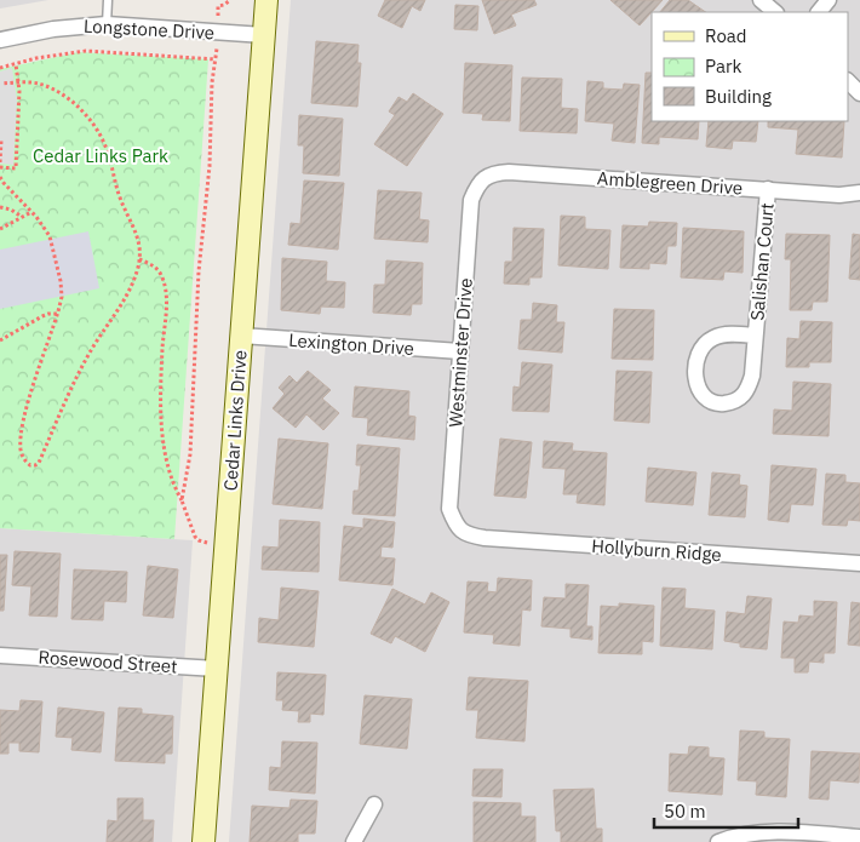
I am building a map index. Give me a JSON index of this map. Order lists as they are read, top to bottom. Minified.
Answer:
{"streets":{"street":["Longstone Drive","Amblegreen Drive","Salishan Court","Lexington Drive","Westminster Drive","Cedar Links Drive","Hollyburn Ridge","Rosewood Street"]},"crossings":[["Longstone Drive","Cedar Links Drive"],["Amblegreen Drive","Salishan Court"],["Amblegreen Drive","Westminster Drive"],["Lexington Drive","Westminster Drive"],["Lexington Drive","Cedar Links Drive"],["Westminster Drive","Hollyburn Ridge"],["Cedar Links Drive","Rosewood Street"]],"parks":["Cedar Links Park"],"legend":["Road","Park","Building"],"scale_bar":"50 m"}
